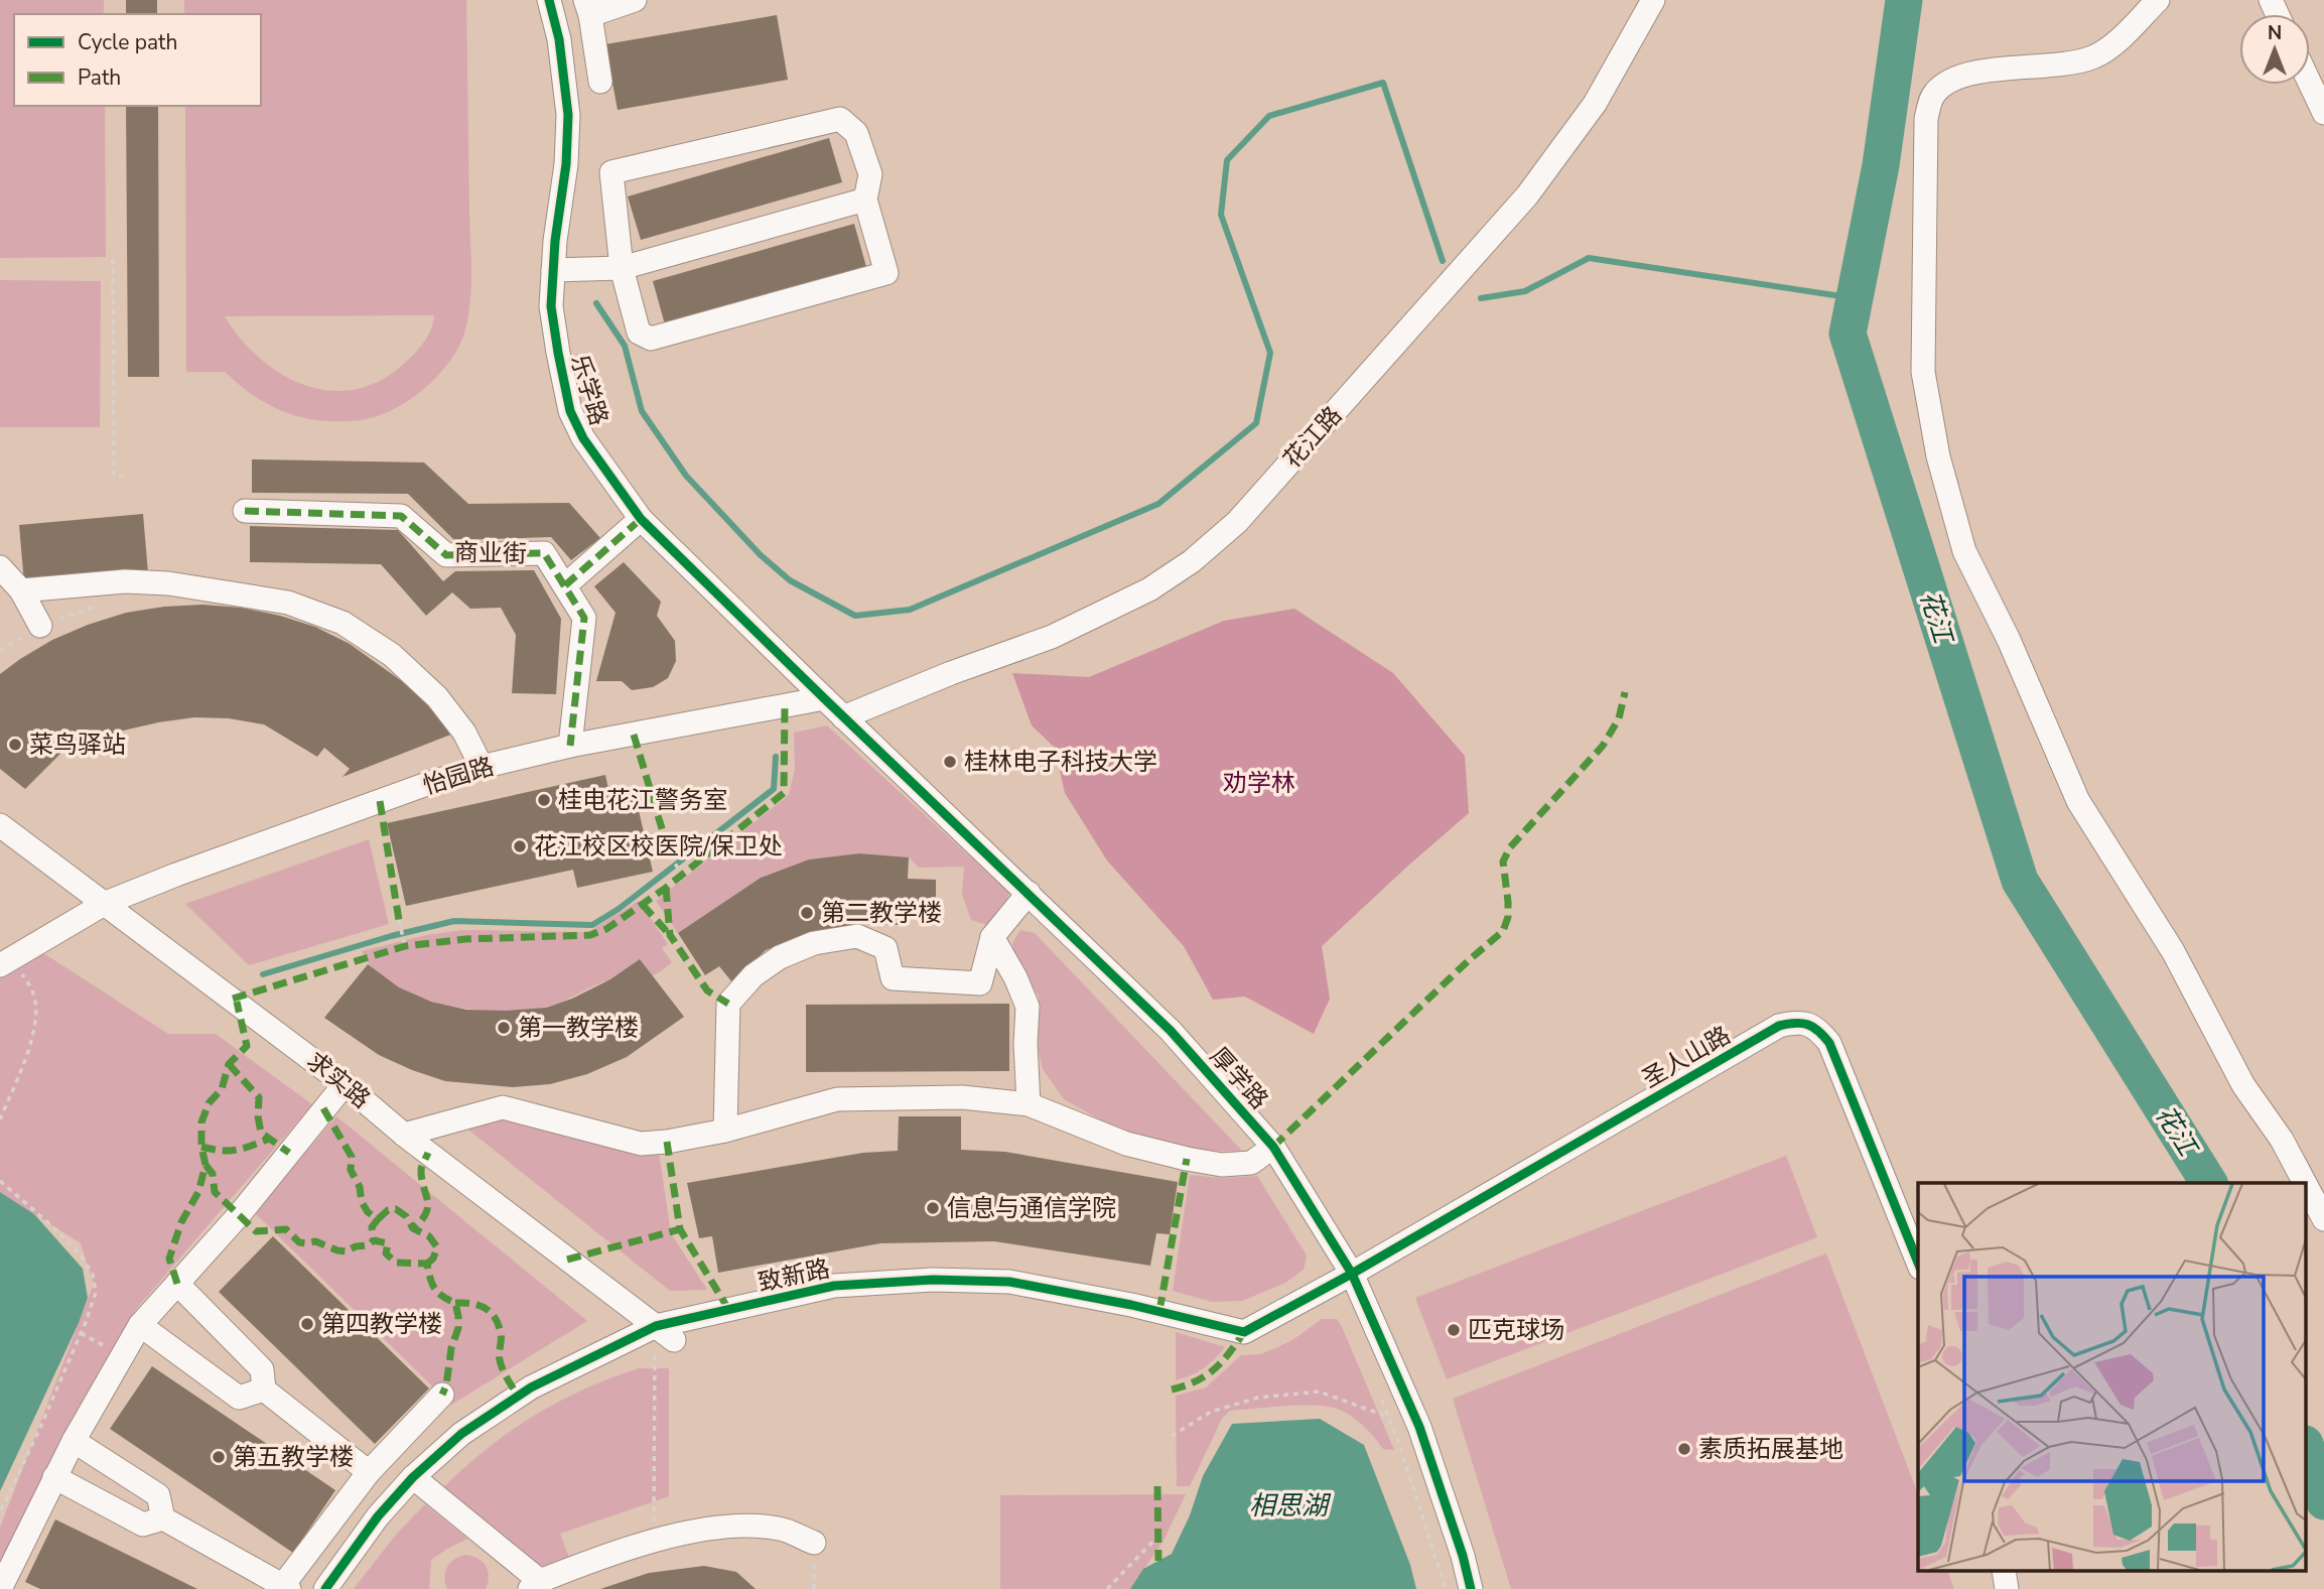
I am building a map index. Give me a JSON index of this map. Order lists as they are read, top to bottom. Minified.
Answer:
{"streets":{"street":["乐学路","花江路","商业街","怡园路","圣人山路","厚学路","求实路","致新路"]},"crossings":[["乐学路","怡园路"],["乐学路","厚学路"],["花江路","厚学路"],["商业街","怡园路"],["怡园路","厚学路"],["怡园路","求实路"],["圣人山路","厚学路"],["圣人山路","致新路"],["厚学路","致新路"],["求实路","致新路"]],"water":["花江","相思湖"],"parks":["劝学林"],"places":["菜鸟驿站","桂林电子科技大学","桂电花江警务室","花江校区校医院/保卫处","第二教学楼","第一教学楼","信息与通信学院","第四教学楼","匹克球场","素质拓展基地","第五教学楼"],"legend":["Cycle path","Path"],"north":"top"}
